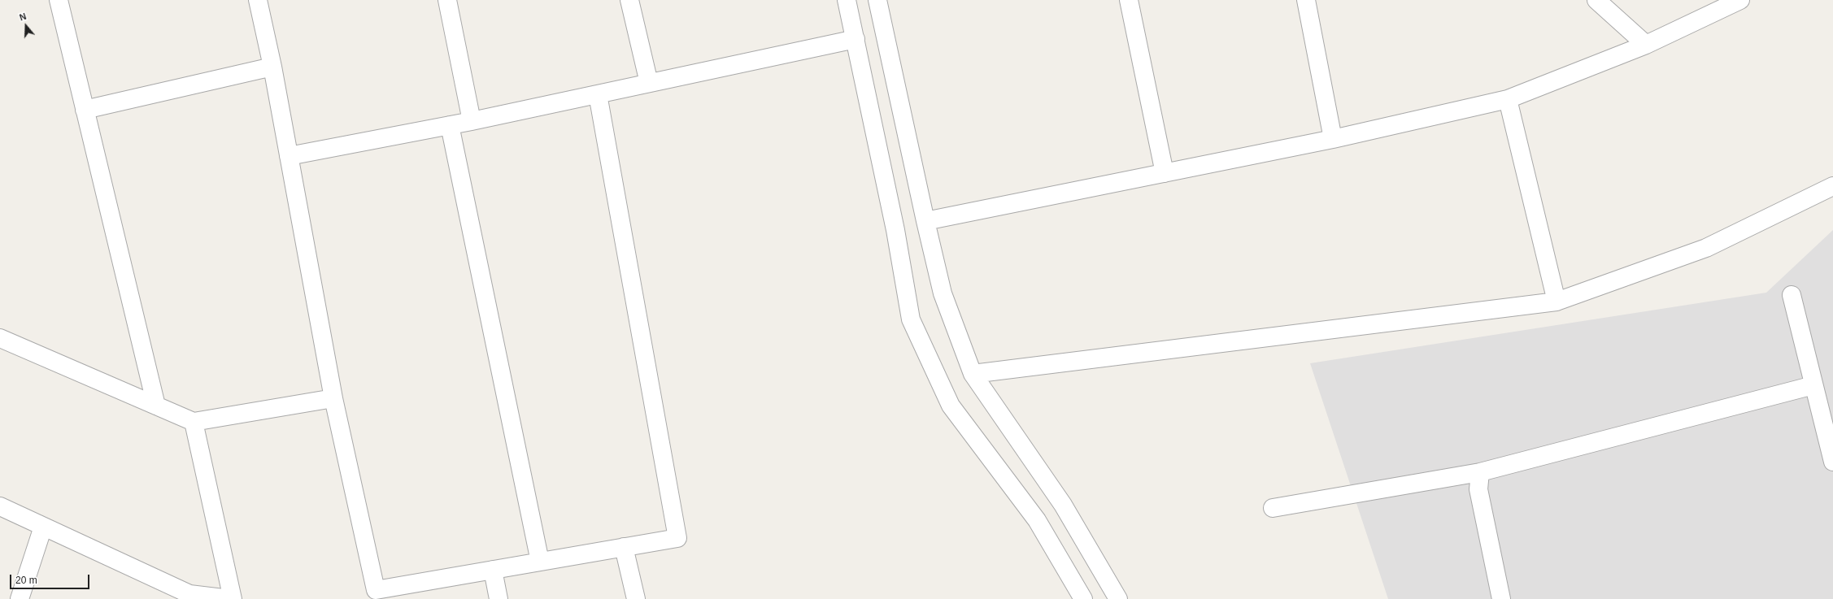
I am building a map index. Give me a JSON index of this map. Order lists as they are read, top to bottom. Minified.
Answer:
{"scale_bar":"20 m","north":"top"}
